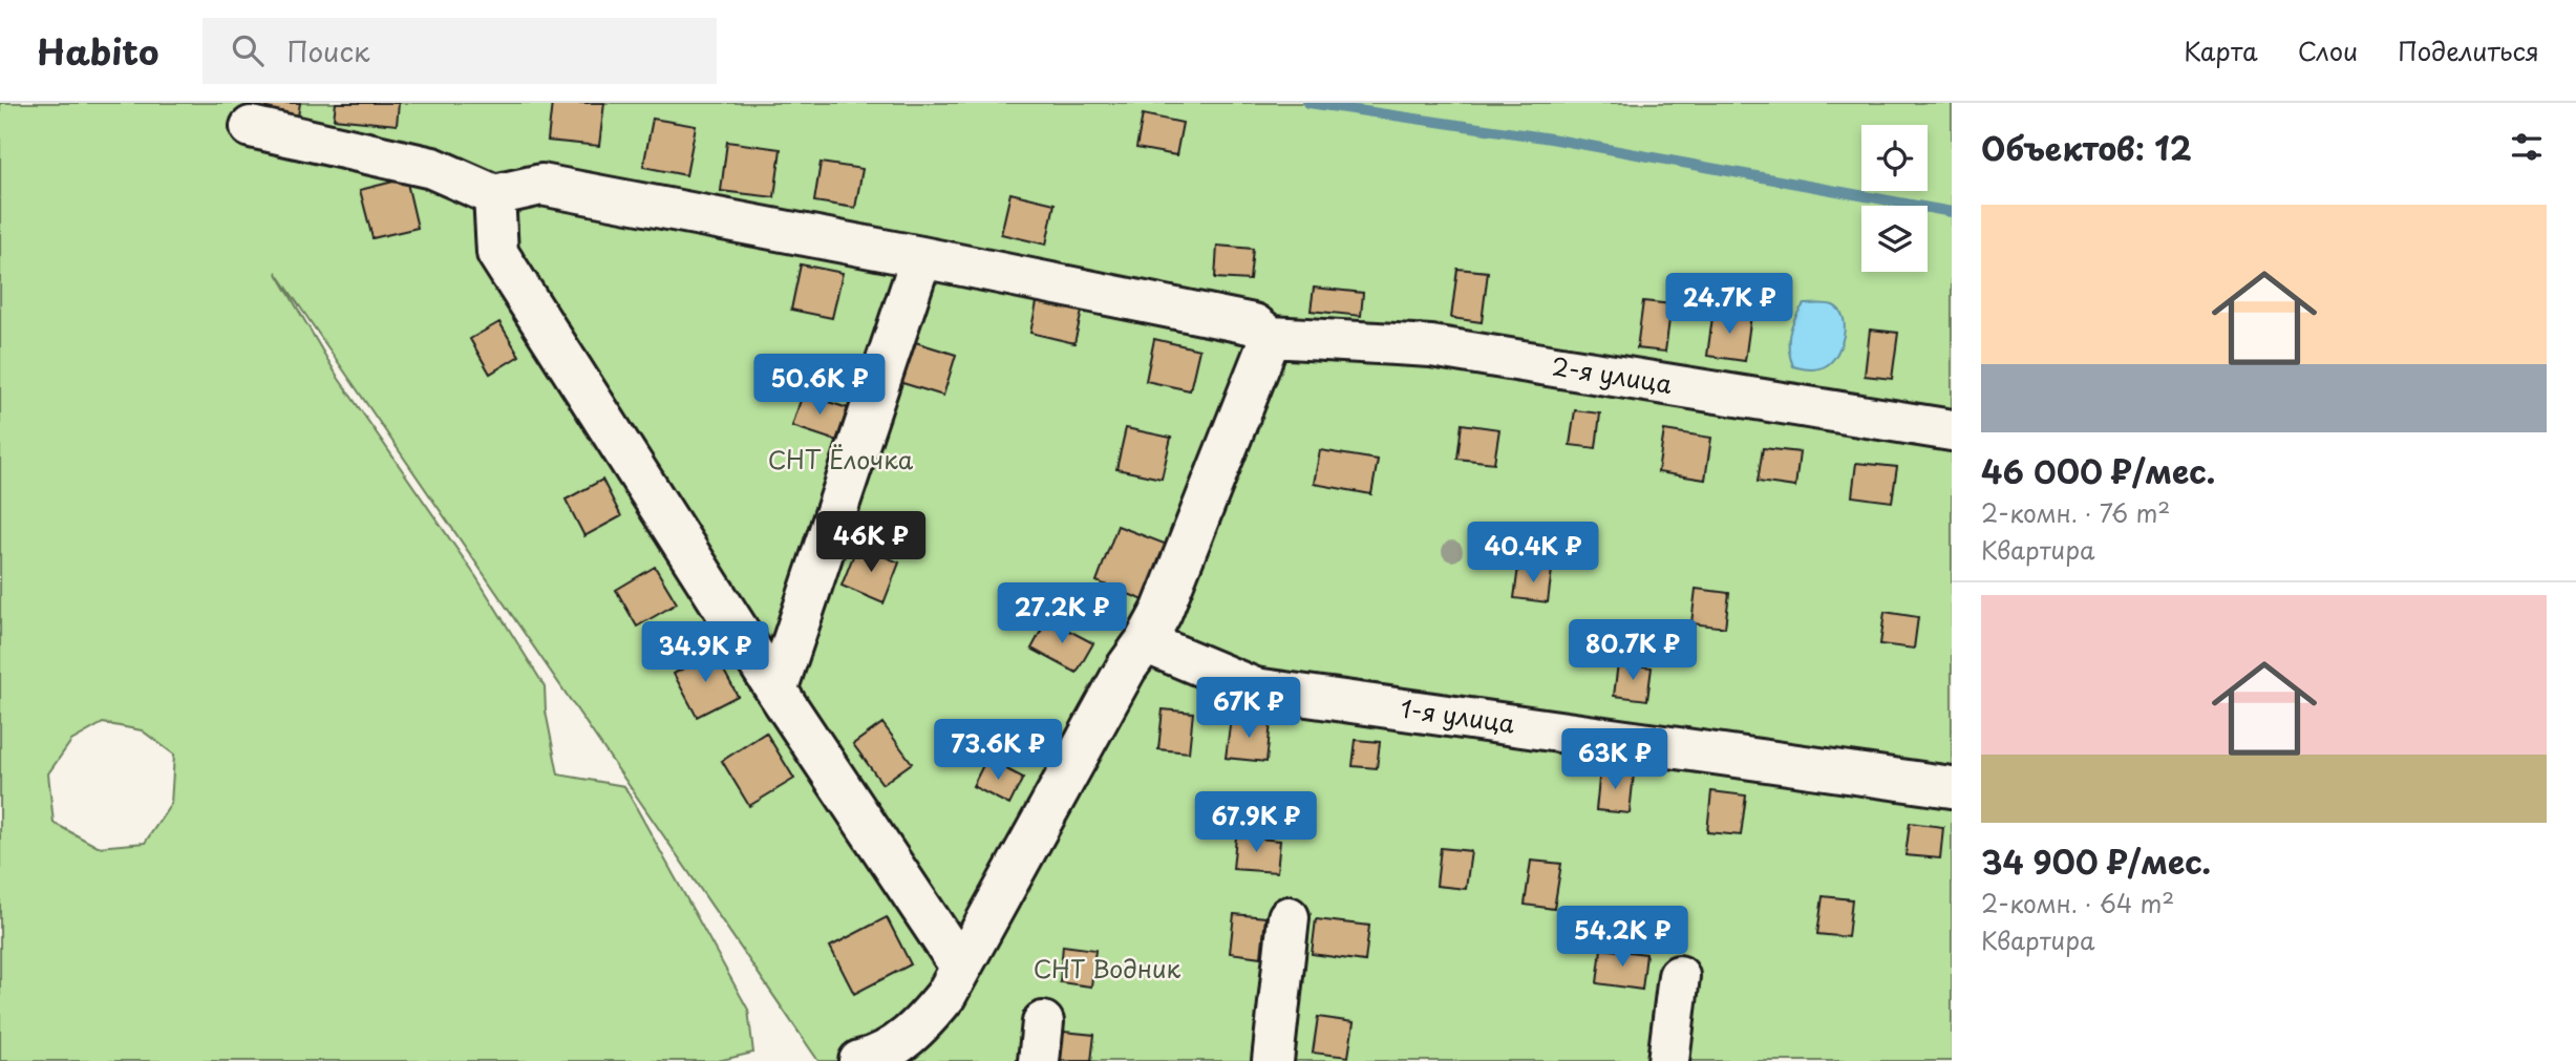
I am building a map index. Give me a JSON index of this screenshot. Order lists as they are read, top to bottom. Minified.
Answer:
{"streets":{"street":["2-я улица","1-я улица"]},"parks":["СНТ Ёлочка","СНТ Водник"],"page":{"header":"Habito","search":"Поиск","nav":["Карта","Слои","Поделиться"],"heading":"Объектов: 12","list":[{"name":"46 000 ₽/мес.","note":"2-комн. · 76 m² · Квартира"},{"name":"34 900 ₽/мес.","note":"2-комн. · 64 m² · Квартира"}],"price":["24.7K ₽","50.6K ₽","46K ₽","40.4K ₽","27.2K ₽","80.7K ₽","34.9K ₽","67K ₽","73.6K ₽","63K ₽","67.9K ₽","54.2K ₽"]}}
